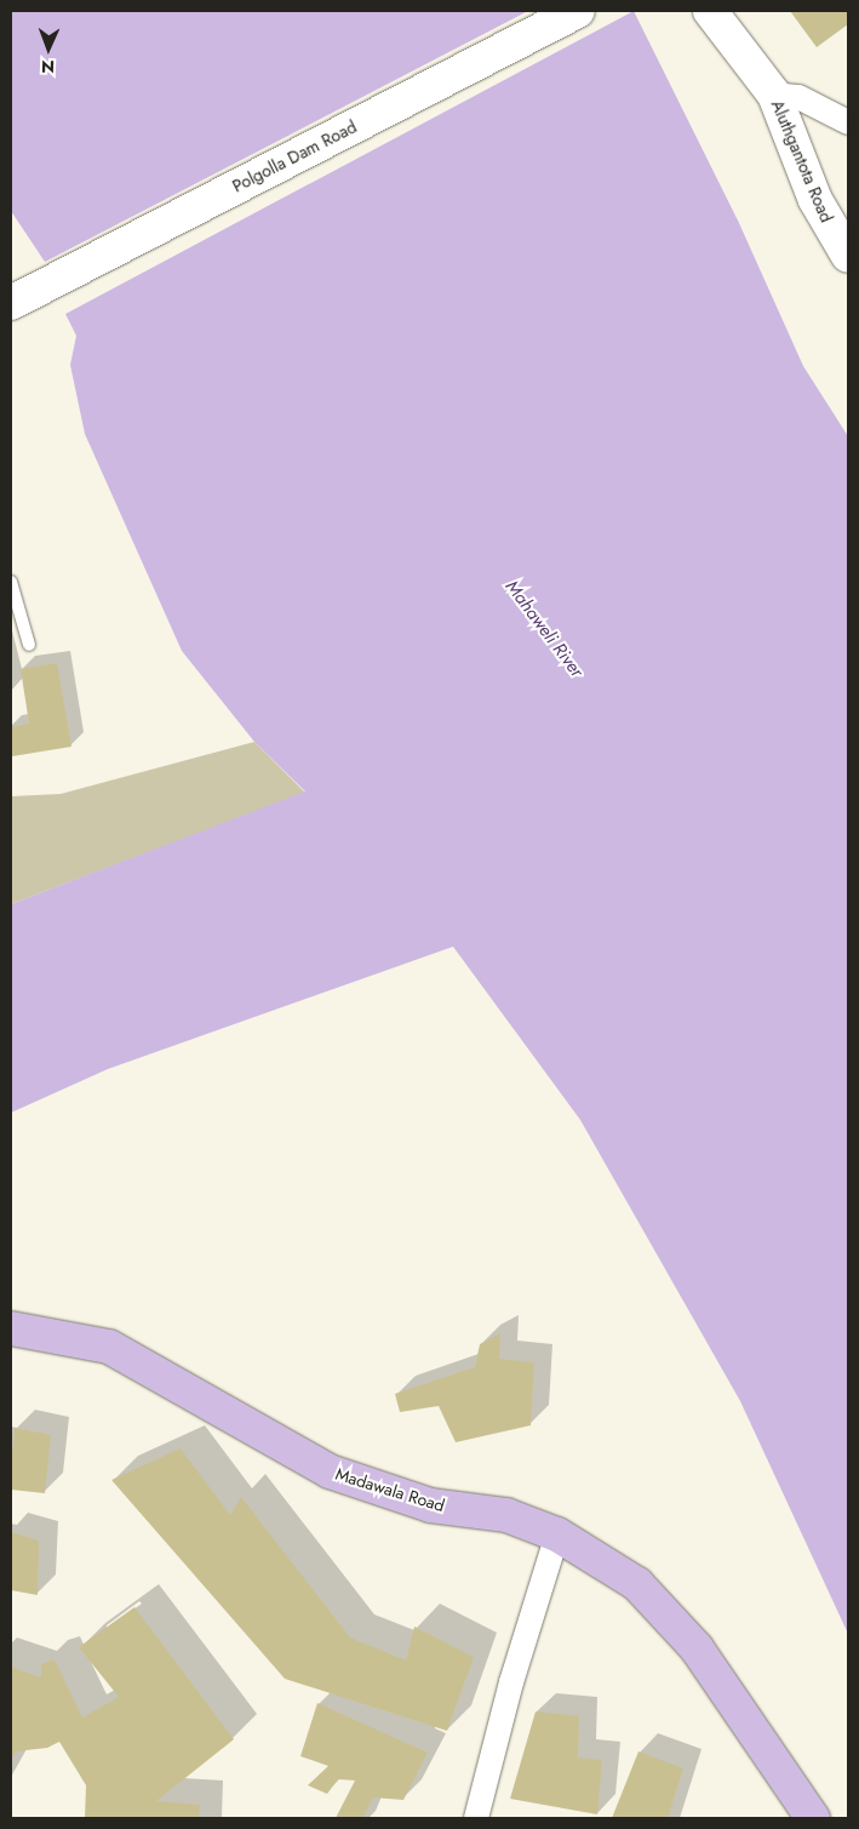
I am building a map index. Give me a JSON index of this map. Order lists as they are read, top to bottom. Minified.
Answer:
{"streets":{"main road":["Polgolla Dam Road","Aluthgantota Road","Madawala Road"]},"water":["Mahaweli River"],"north":"bottom"}
